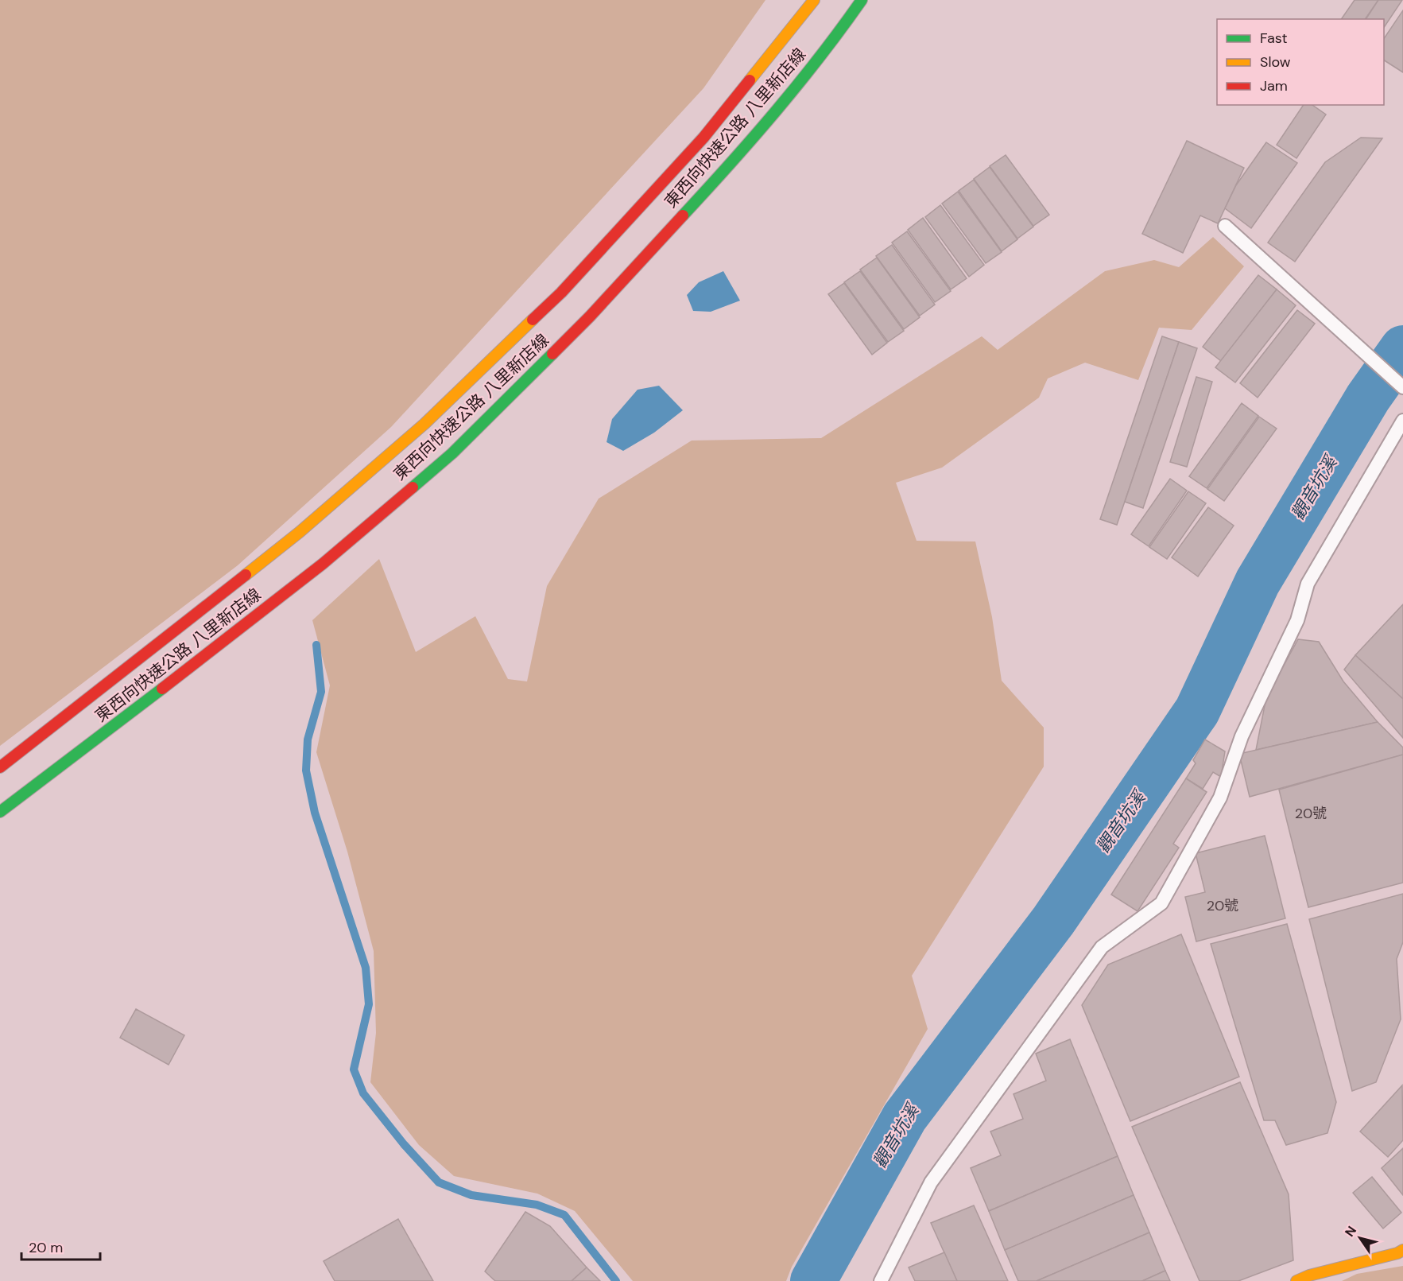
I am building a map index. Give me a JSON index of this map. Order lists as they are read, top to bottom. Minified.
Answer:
{"streets":{"main road":["東西向快速公路 八里新店線"]},"water":["觀音坑溪"],"house_numbers":["20號","20號"],"legend":["Fast","Slow","Jam"],"scale_bar":"20 m","north":"top left"}
